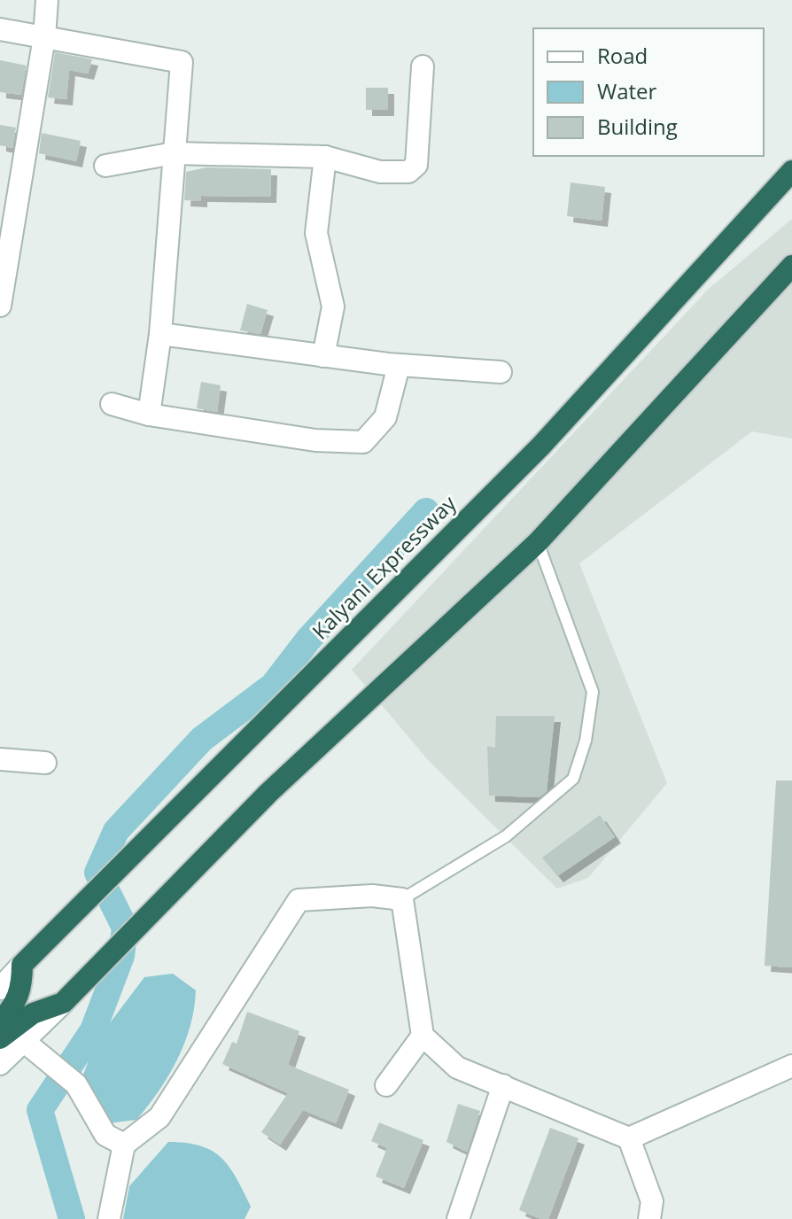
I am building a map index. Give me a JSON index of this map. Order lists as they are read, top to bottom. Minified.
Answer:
{"streets":{"highway":["Kalyani Expressway"]},"legend":["Road","Water","Building"]}
